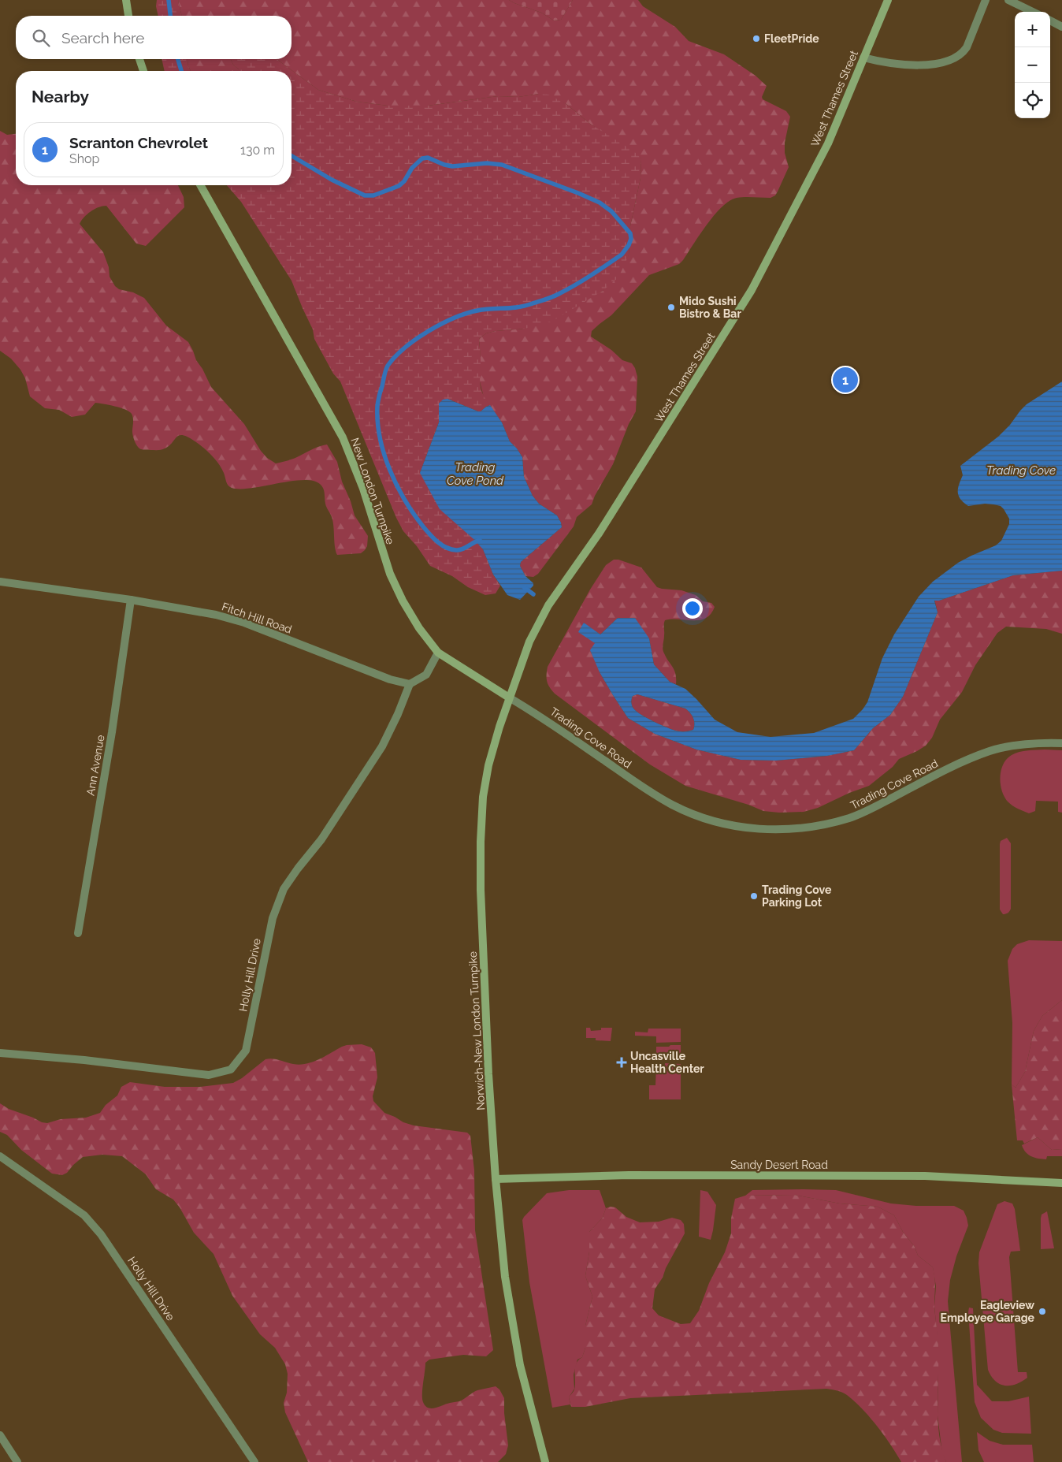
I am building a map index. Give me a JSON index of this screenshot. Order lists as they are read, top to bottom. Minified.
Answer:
{"streets":{"main road":["West Thames Street","New London Turnpike","Norwich-New London Turnpike","Sandy Desert Road"],"street":["Fitch Hill Road","Trading Cove Road","Ann Avenue","Holly Hill Drive"]},"crossings":[["West Thames Street","Norwich-New London Turnpike"],["New London Turnpike","Trading Cove Road"],["New London Turnpike","Norwich-New London Turnpike"],["Fitch Hill Road","Ann Avenue"],["Fitch Hill Road","Holly Hill Drive"],["Trading Cove Road","Norwich-New London Turnpike"],["Norwich-New London Turnpike","Sandy Desert Road"]],"water":["Trading Cove Pond","Trading Cove"],"places":{"other":["FleetPride","Mido Sushi Bistro & Bar","Trading Cove Parking Lot","Eagleview Employee Garage"],"health":["Uncasville Health Center"]},"page":{"map_buttons":["+","−"],"search":"Search here","heading":"Nearby","list":[{"mark":"1","name":"Scranton Chevrolet","note":"Shop","value":"130 m"}],"pins":"1"}}
